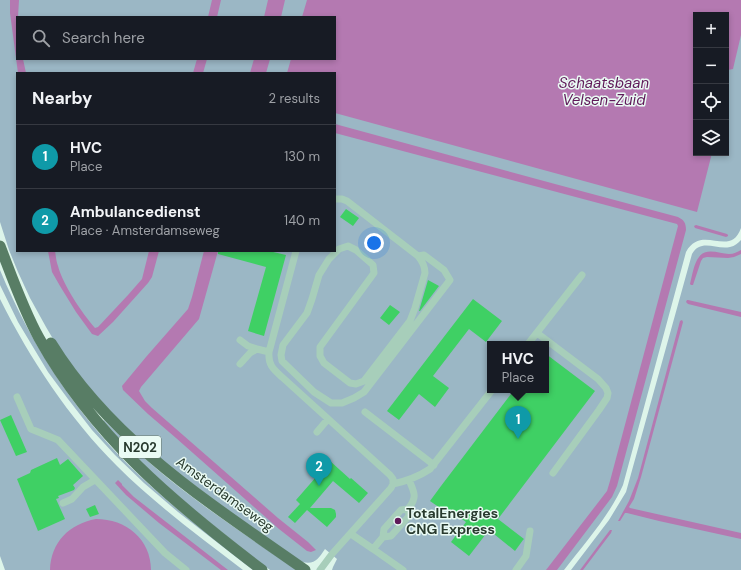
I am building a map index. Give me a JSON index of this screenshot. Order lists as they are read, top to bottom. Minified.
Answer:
{"streets":{"main road":["N202","Amsterdamseweg"]},"water":["Schaatsbaan Velsen-Zuid"],"places":["TotalEnergies CNG Express"],"page":{"map_buttons":["+","−"],"search":"Search here","heading":["Nearby","2 results"],"list":[{"mark":"1","name":"HVC","note":"Place","value":"130 m"},{"mark":"2","name":"Ambulancedienst","note":"Place · Amsterdamseweg","value":"140 m"}],"popup":["HVC","Place"],"pins":["1","2"]}}
